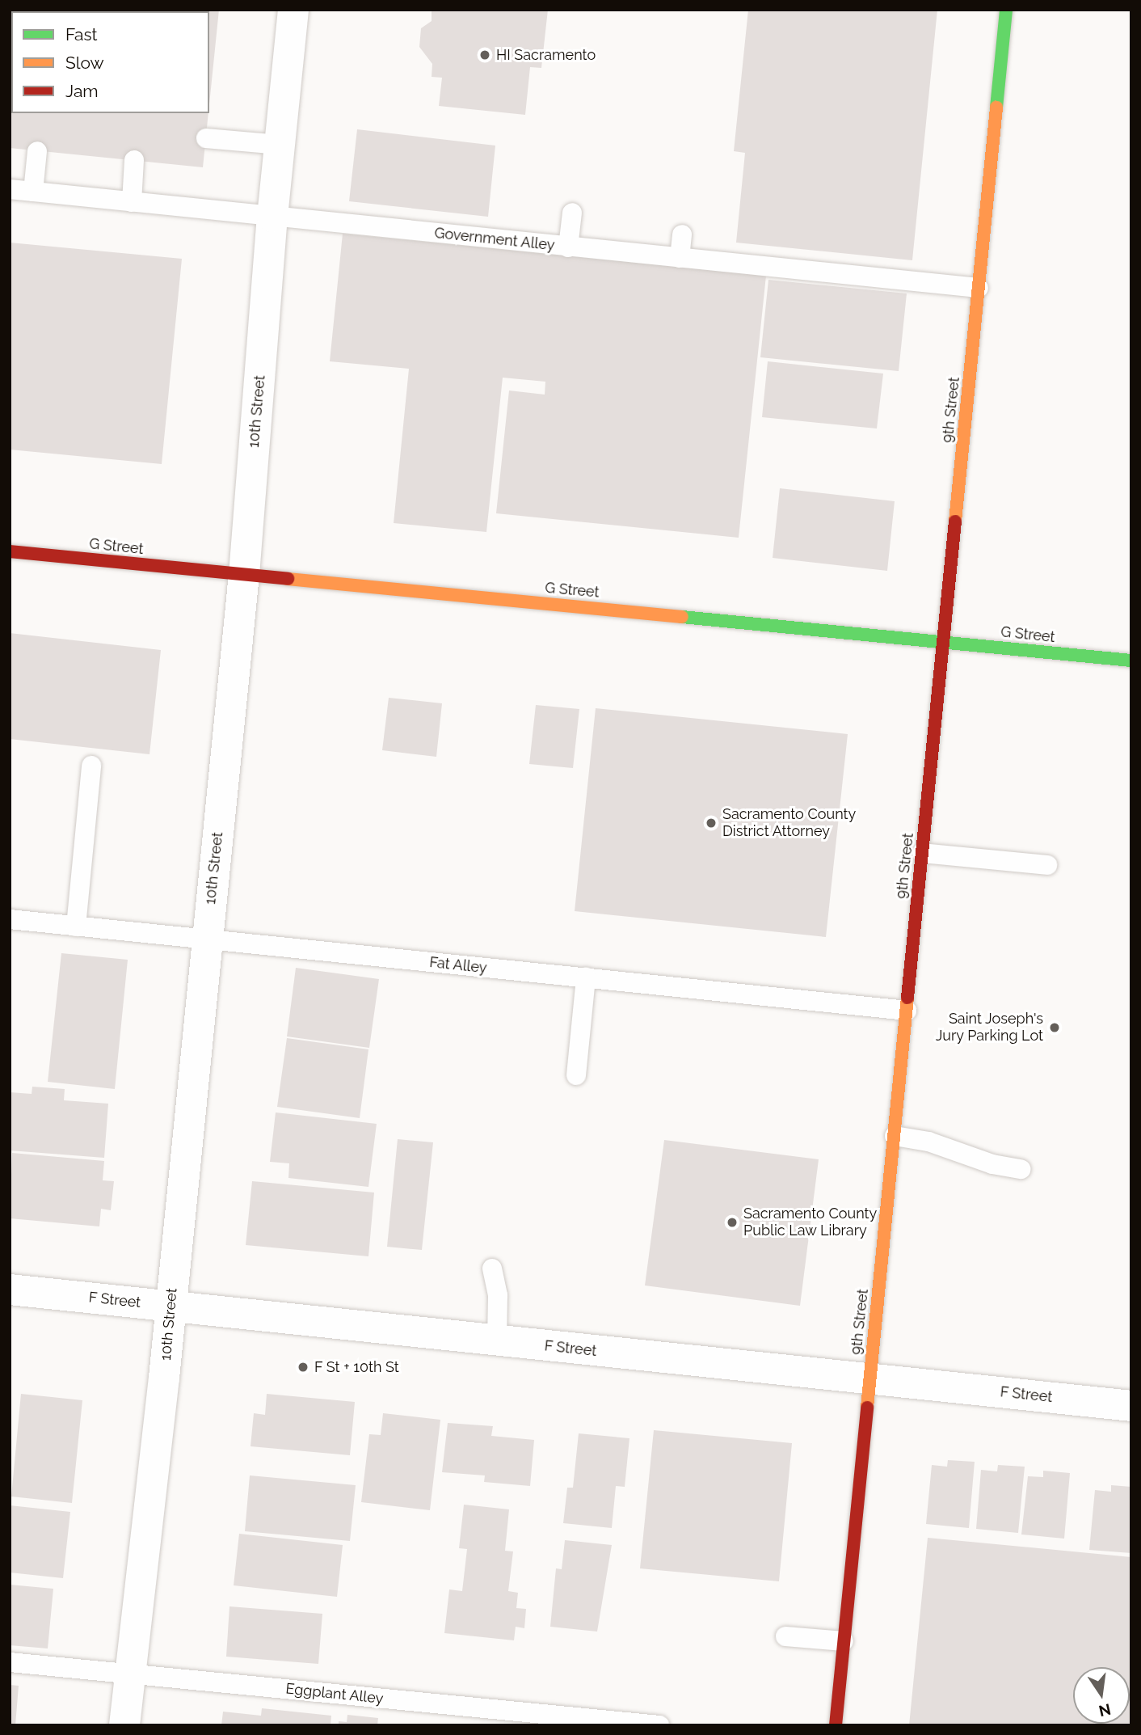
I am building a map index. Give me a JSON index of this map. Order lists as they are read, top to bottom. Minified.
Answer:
{"streets":{"street":["9th Street","10th Street","G Street","F Street"],"lane":["Government Alley","Fat Alley","Eggplant Alley"]},"crossings":[["Government Alley","9th Street"],["Government Alley","10th Street"],["9th Street","G Street"],["9th Street","Fat Alley"],["9th Street","F Street"],["10th Street","G Street"],["10th Street","Fat Alley"],["10th Street","F Street"],["10th Street","Eggplant Alley"]],"places":["HI Sacramento","Sacramento County District Attorney","Saint Joseph's Jury Parking Lot","Sacramento County Public Law Library","F St + 10th St"],"legend":["Fast","Slow","Jam"],"north":"bottom"}
